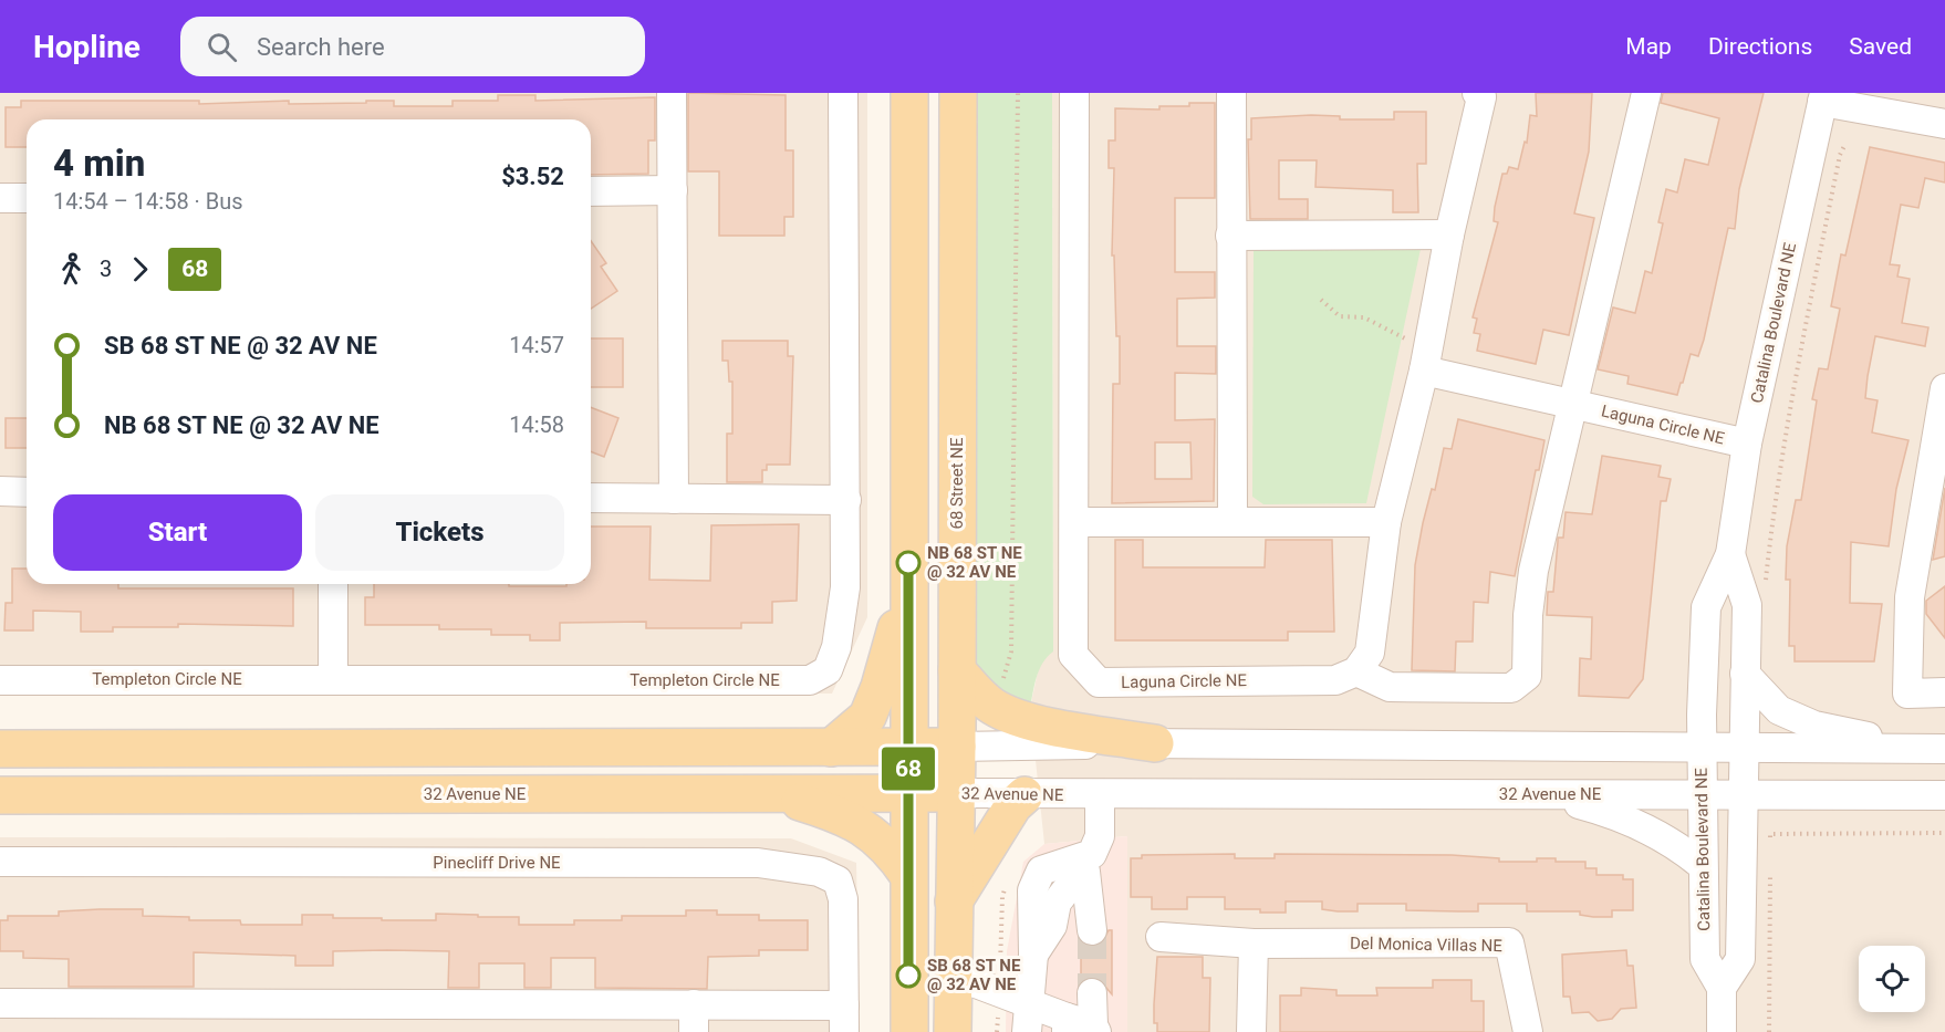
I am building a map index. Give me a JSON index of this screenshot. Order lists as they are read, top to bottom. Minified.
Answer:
{"streets":{"main road":["68 Street NE","32 Avenue NE"],"street":["Catalina Boulevard NE","Laguna Circle NE","Templeton Circle NE","Pinecliff Drive NE","Del Monica Villas NE"]},"crossings":[["Catalina Boulevard NE","Laguna Circle NE"],["Catalina Boulevard NE","32 Avenue NE"],["68 Street NE","32 Avenue NE"]],"places":["NB 68 ST NE @ 32 AV NE","SB 68 ST NE @ 32 AV NE"],"lines":["bus line 68"],"page":{"header":"Hopline","search":"Search here","nav":["Map","Directions","Saved"],"on_map":"68","heading":["4 min","14:54 – 14:58 · Bus","$3.52"],"legs":["3","68"],"list":[{"name":"SB 68 ST NE @ 32 AV NE","value":"14:57"},{"name":"NB 68 ST NE @ 32 AV NE","value":"14:58"}],"buttons":["Start","Tickets"]}}
